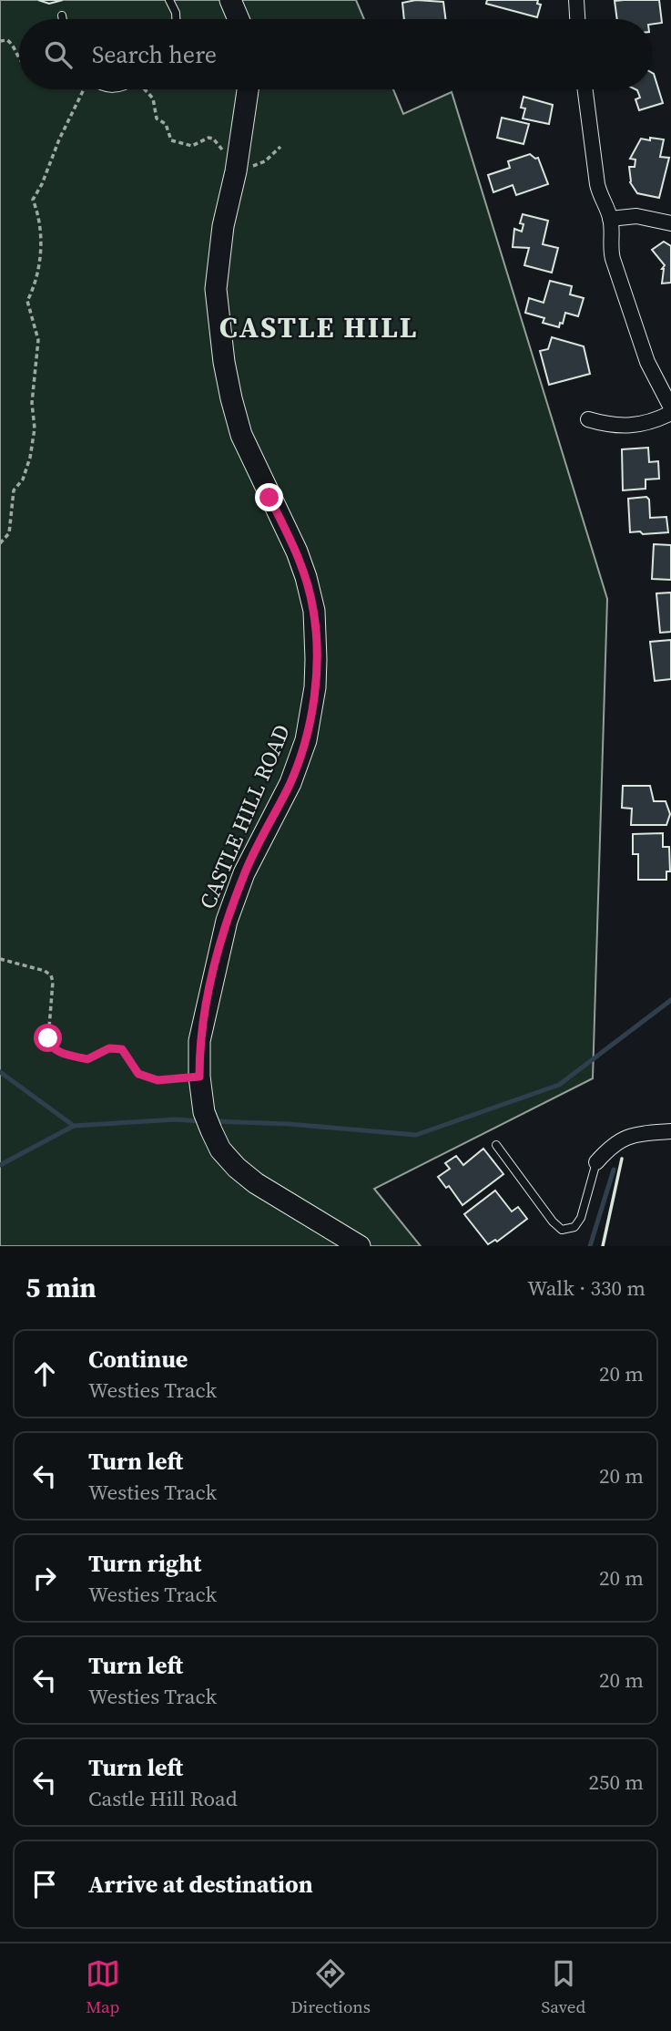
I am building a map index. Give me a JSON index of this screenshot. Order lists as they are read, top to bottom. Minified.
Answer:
{"streets":{"main road":["CASTLE HILL ROAD"]},"districts":["CASTLE HILL"],"page":{"search":"Search here","heading":["5 min","Walk · 330 m"],"list":[["Continue","Westies Track","20 m"],["Turn left","Westies Track","20 m"],["Turn right","Westies Track","20 m"],["Turn left","Westies Track","20 m"],["Turn left","Castle Hill Road","250 m"],"Arrive at destination"],"nav":["Map","Directions","Saved"]}}
